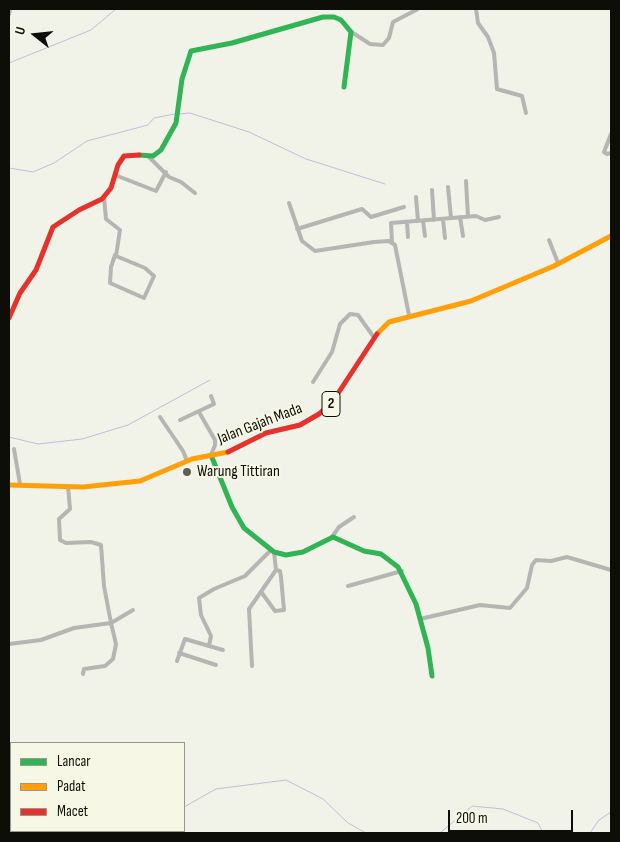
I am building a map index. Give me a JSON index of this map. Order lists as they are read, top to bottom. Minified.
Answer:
{"streets":{"main road":["2","Jalan Gajah Mada"]},"places":["Warung Tittiran"],"legend":["Lancar","Padat","Macet"],"scale_bar":"200 m","north":"left"}
